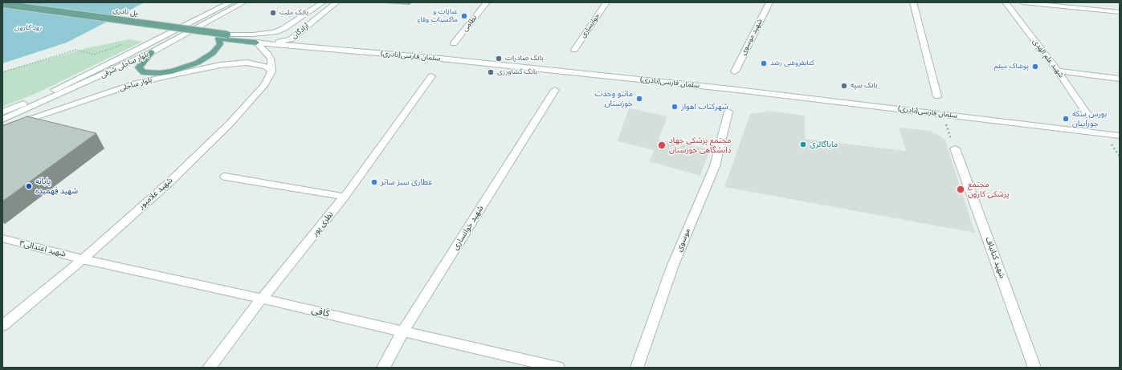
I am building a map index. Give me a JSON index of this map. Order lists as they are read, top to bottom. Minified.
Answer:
{"streets":{"main road":["پل نادری","سلمان فارسی(نادری)"],"street":["نظامی","خوانساری","آزادگان","شهید موسوی","شهید علم الهدی","بلوار ساحلی شرقی","بلوار ساحلی","شهید غلامپور","نظری پور","شهید خوانساری","موسوی","شهید اعتدالی۳","شهید کتانباف","کافی"]},"crossings":[["پل نادری","آزادگان"],["پل نادری","سلمان فارسی(نادری)"],["آزادگان","سلمان فارسی(نادری)"],["بلوار ساحلی","شهید غلامپور"],["شهید غلامپور","شهید اعتدالی۳"],["شهید غلامپور","کافی"],["نظری پور","کافی"],["شهید خوانساری","کافی"],["شهید اعتدالی۳","کافی"]],"water":["رود کارون"],"places":["بانک ملت","عبایات و ماکسیات وفاء","بانک صادرات","کتابفروشی رشد","پوشاک میثم","بانک کشاورزی","بانک سپه","مانتو وحدت خوزستان","شهرکتاب اهواز","بورس سکه جورابیان","مایاگالری","مجتمع پزشکی جهاد دانشگاهی خوزستان","عطاری سبز ساتر","پایانه شهید فهمیده","مجتمع پزشکی کارون"]}
